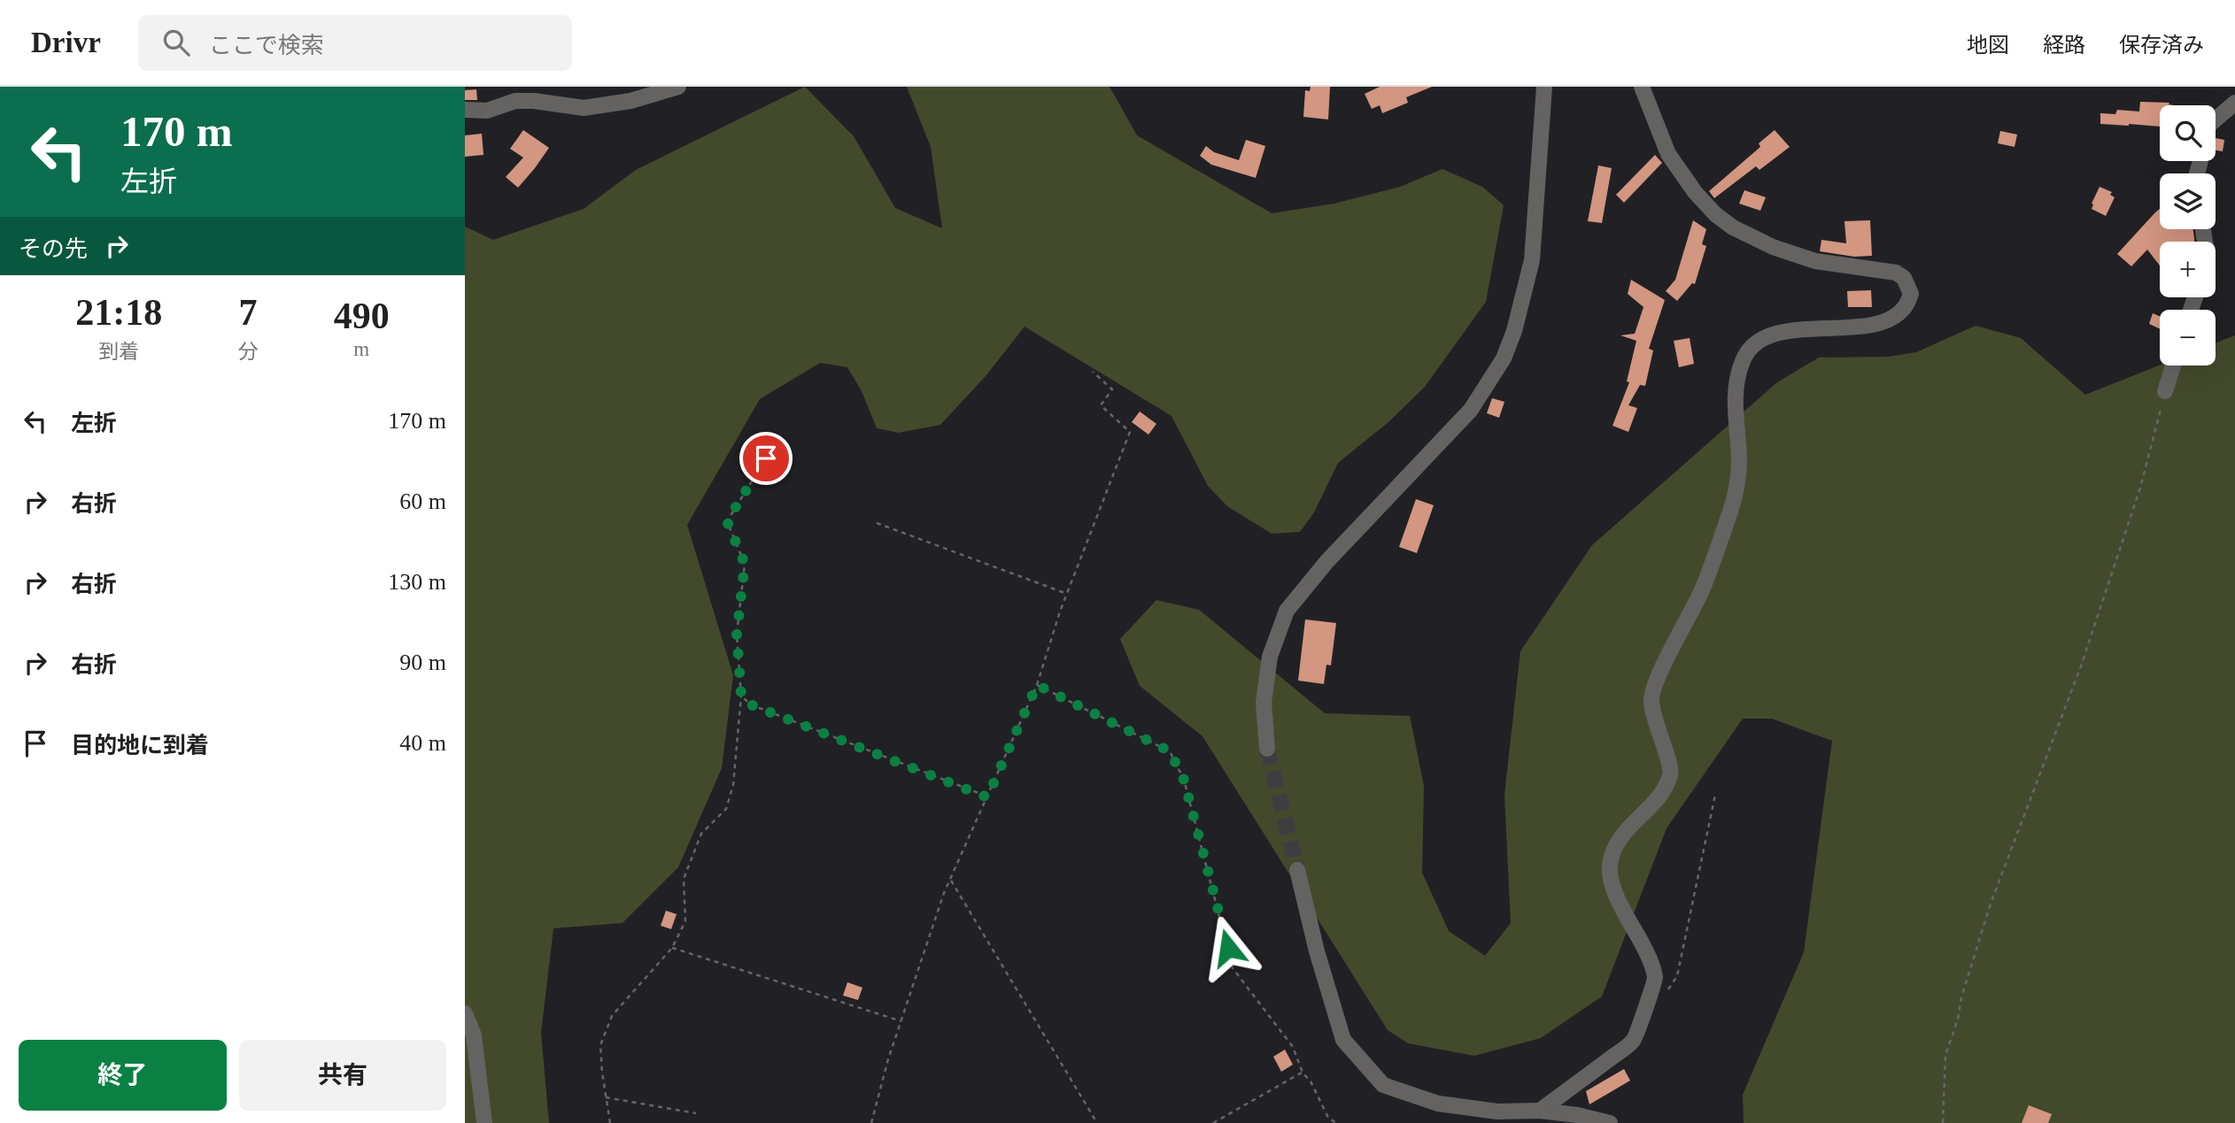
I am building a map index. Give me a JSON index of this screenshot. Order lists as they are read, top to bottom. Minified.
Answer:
{"page":{"header":"Drivr","search":"ここで検索","nav":["地図","経路","保存済み"],"turn":["170 m","左折"],"map_buttons":["+","−"],"then":"その先","eta":["21:18","到着","7","分","490","m"],"list":[{"name":"左折","value":"170 m"},{"name":"右折","value":"60 m"},{"name":"右折","value":"130 m"},{"name":"右折","value":"90 m"},{"name":"目的地に到着","value":"40 m"}],"buttons":["終了","共有"]}}
